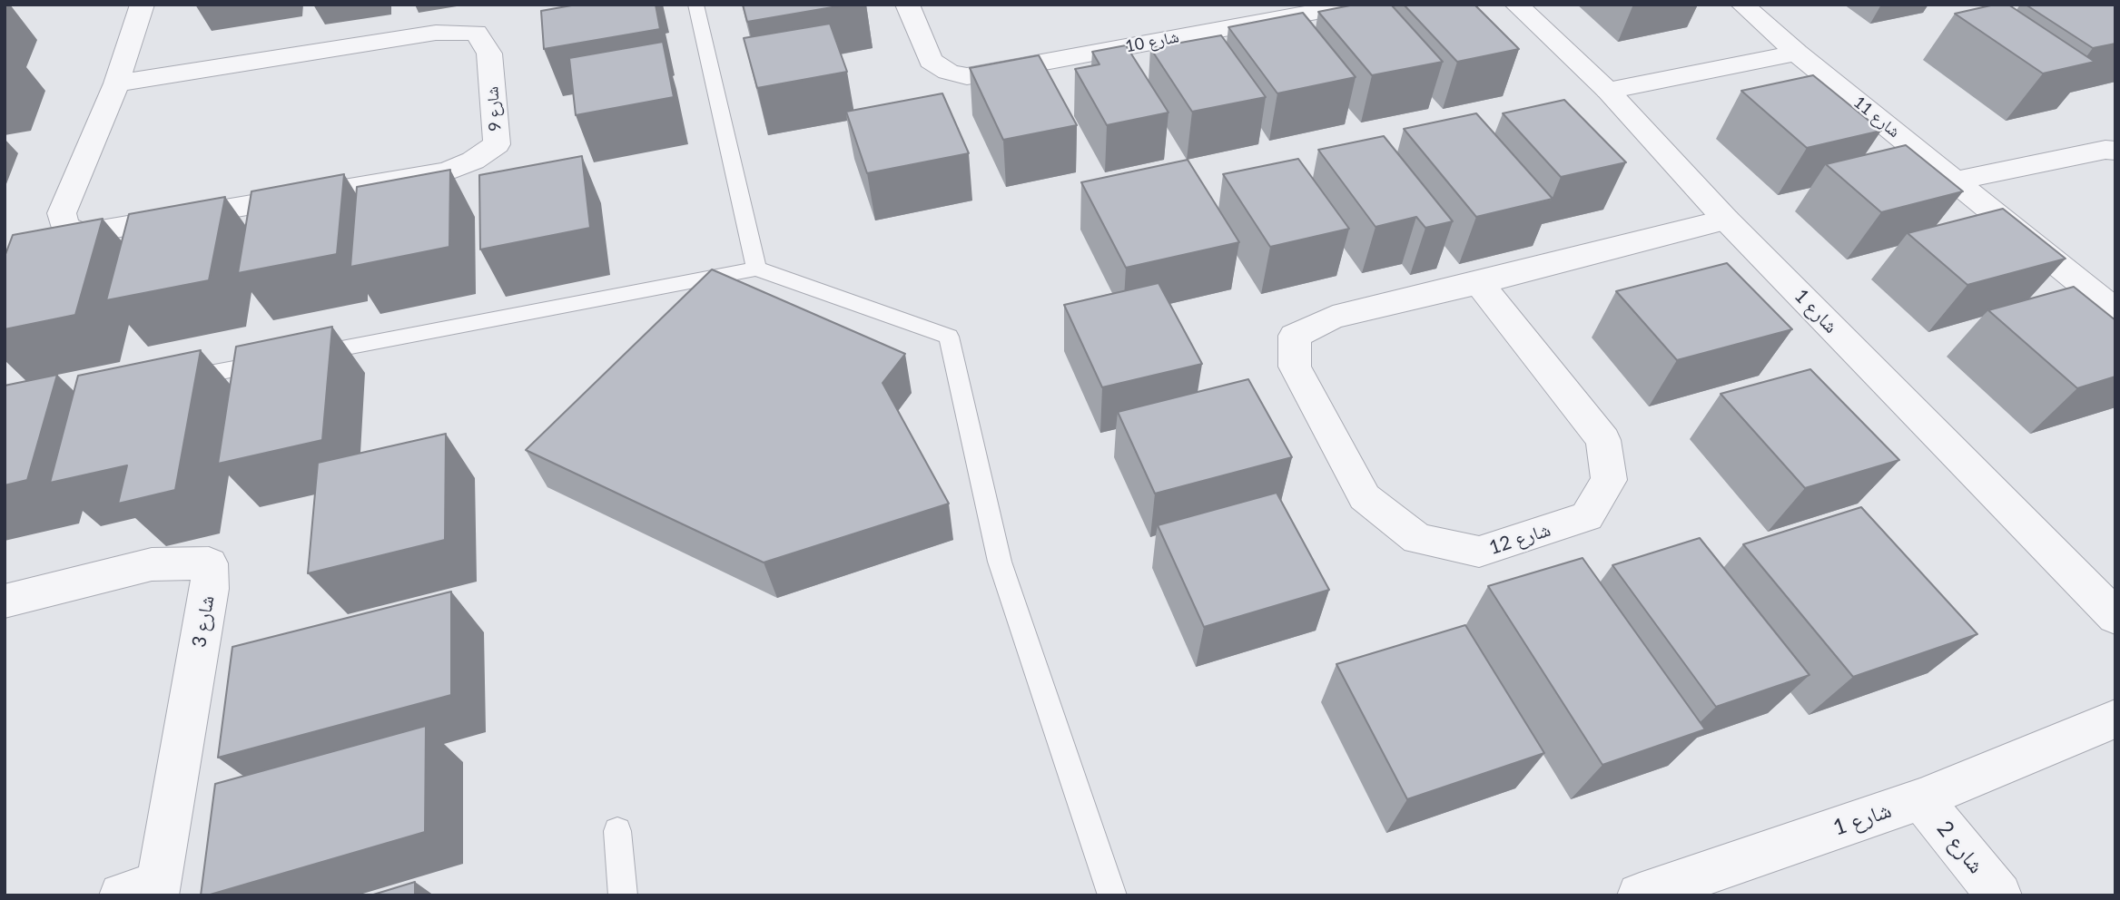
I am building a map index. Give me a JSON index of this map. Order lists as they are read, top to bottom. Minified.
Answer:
{"streets":{"street":["شارع 10","شارع 9","شارع 11","شارع 1","شارع 12","شارع 3","شارع 2"]},"crossings":[["شارع 1","شارع 12"],["شارع 1","شارع 2"]]}
